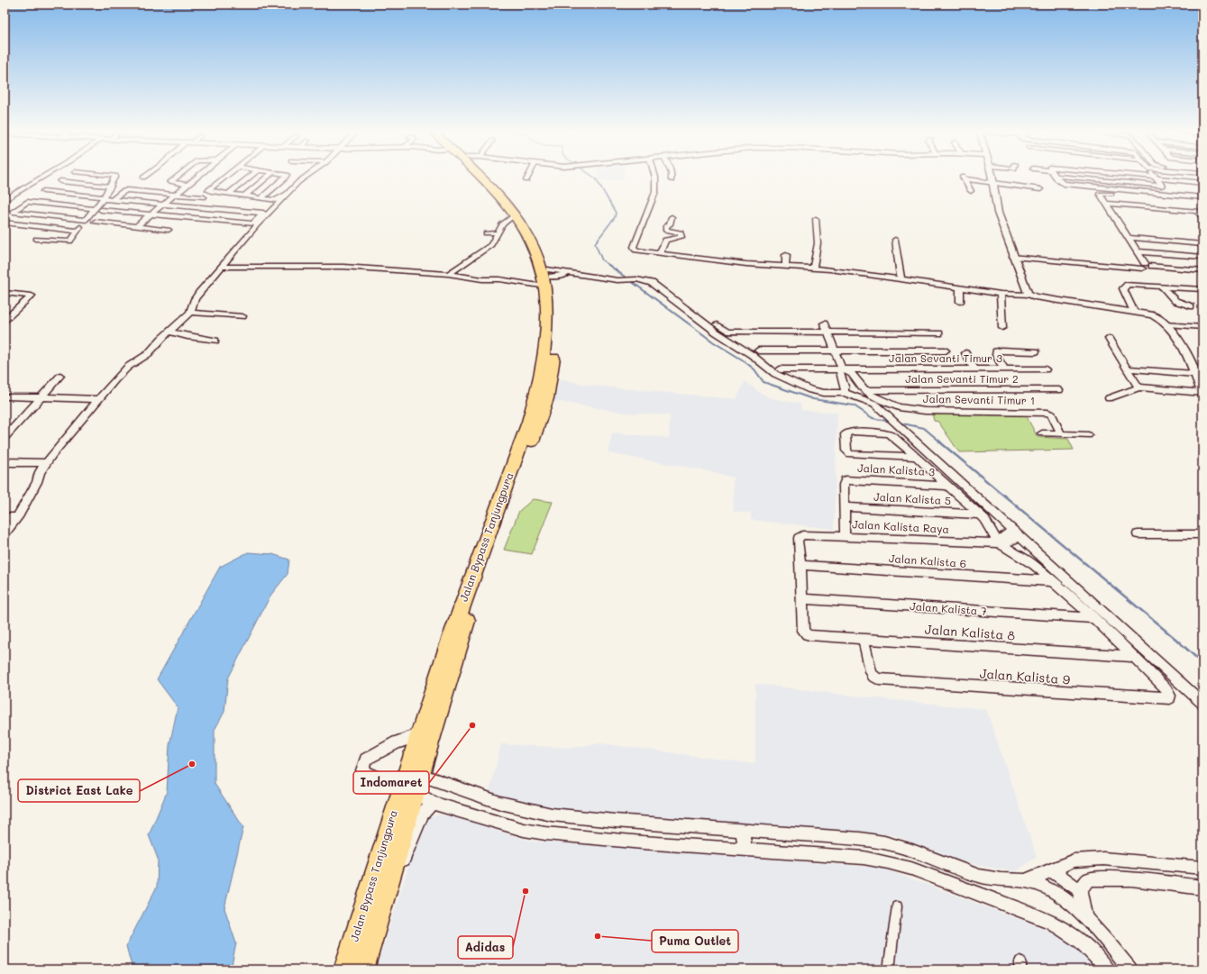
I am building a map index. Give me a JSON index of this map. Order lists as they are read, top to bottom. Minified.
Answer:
{"streets":{"highway":["Jalan Bypass Tanjungpura"],"street":["Jalan Sevanti Timur 3","Jalan Sevanti Timur 2","Jalan Sevanti Timur 1","Jalan Kalista 3","Jalan Kalista 5","Jalan Kalista Raya","Jalan Kalista 6","Jalan Kalista 7","Jalan Kalista 8","Jalan Kalista 9"]},"crossings":[["Jalan Sevanti Timur 3","Jalan Sevanti Timur 1"],["Jalan Sevanti Timur 2","Jalan Sevanti Timur 1"],["Jalan Kalista 3","Jalan Kalista 5"],["Jalan Kalista Raya","Jalan Kalista 6"],["Jalan Kalista 7","Jalan Kalista 8"],["Jalan Kalista 8","Jalan Kalista 9"]],"places":["Indomaret","District East Lake","Adidas","Puma Outlet"]}
